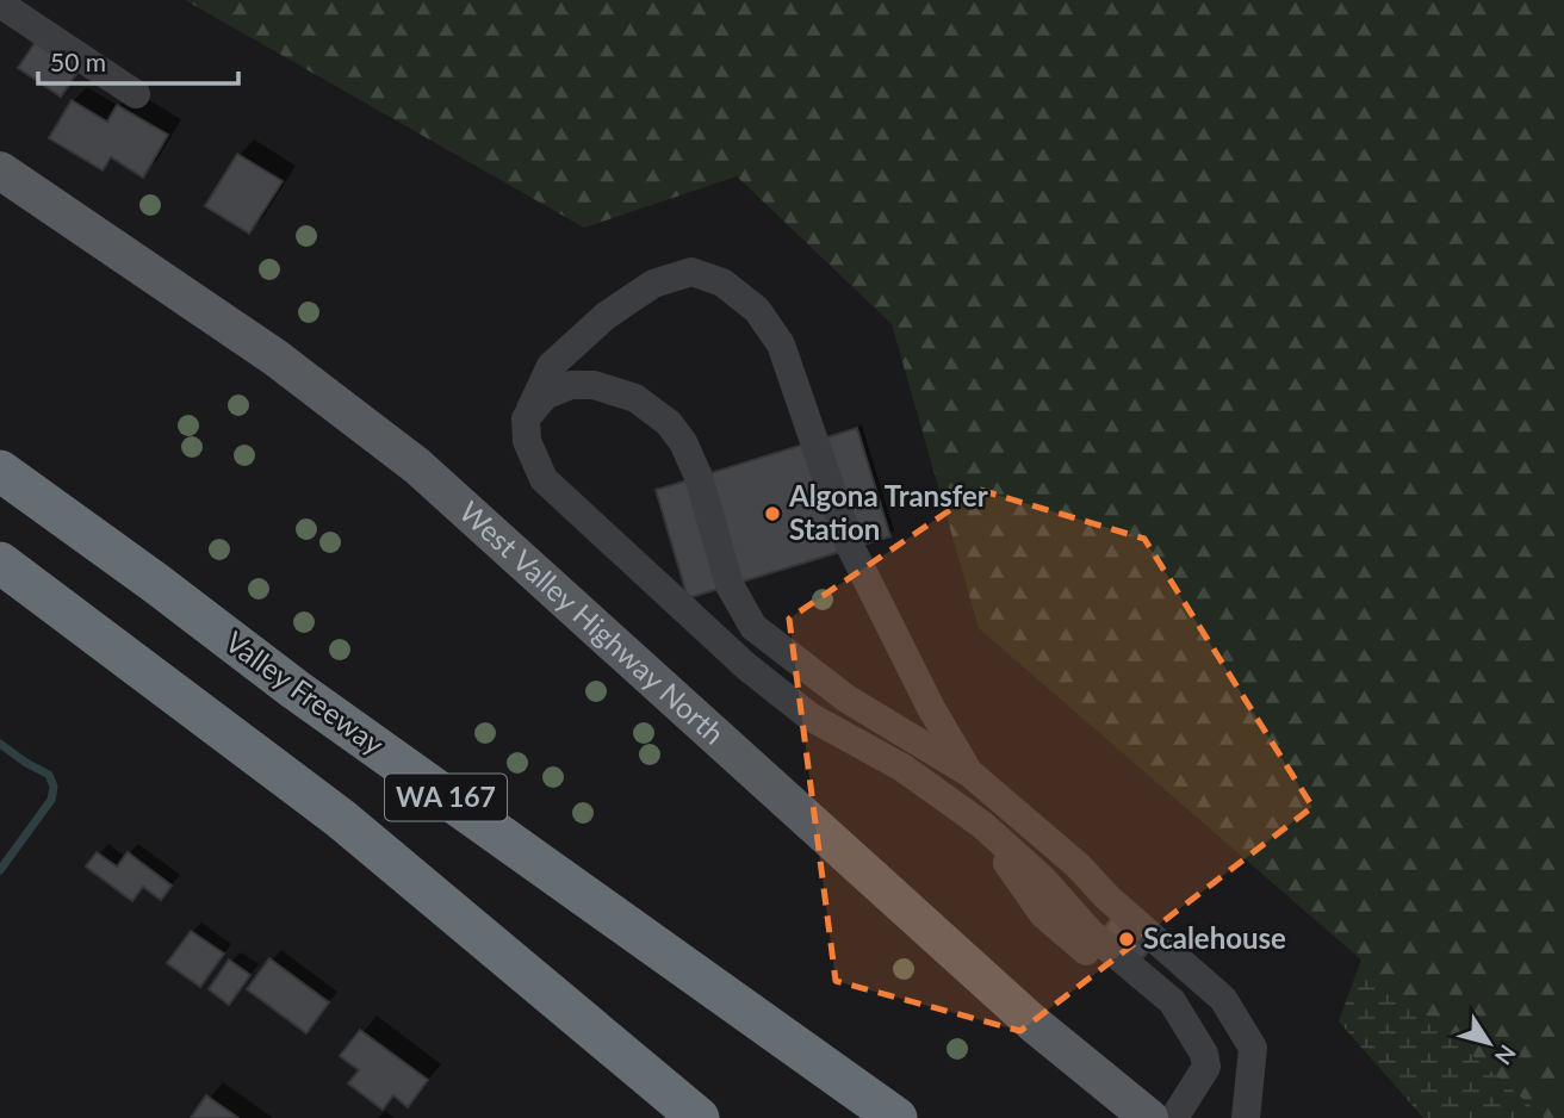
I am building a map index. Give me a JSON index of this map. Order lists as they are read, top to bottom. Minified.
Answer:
{"streets":{"highway":["Valley Freeway","WA 167"],"main road":["West Valley Highway North"]},"places":["Algona Transfer Station","Scalehouse"],"scale_bar":"50 m","north":"bottom right"}
